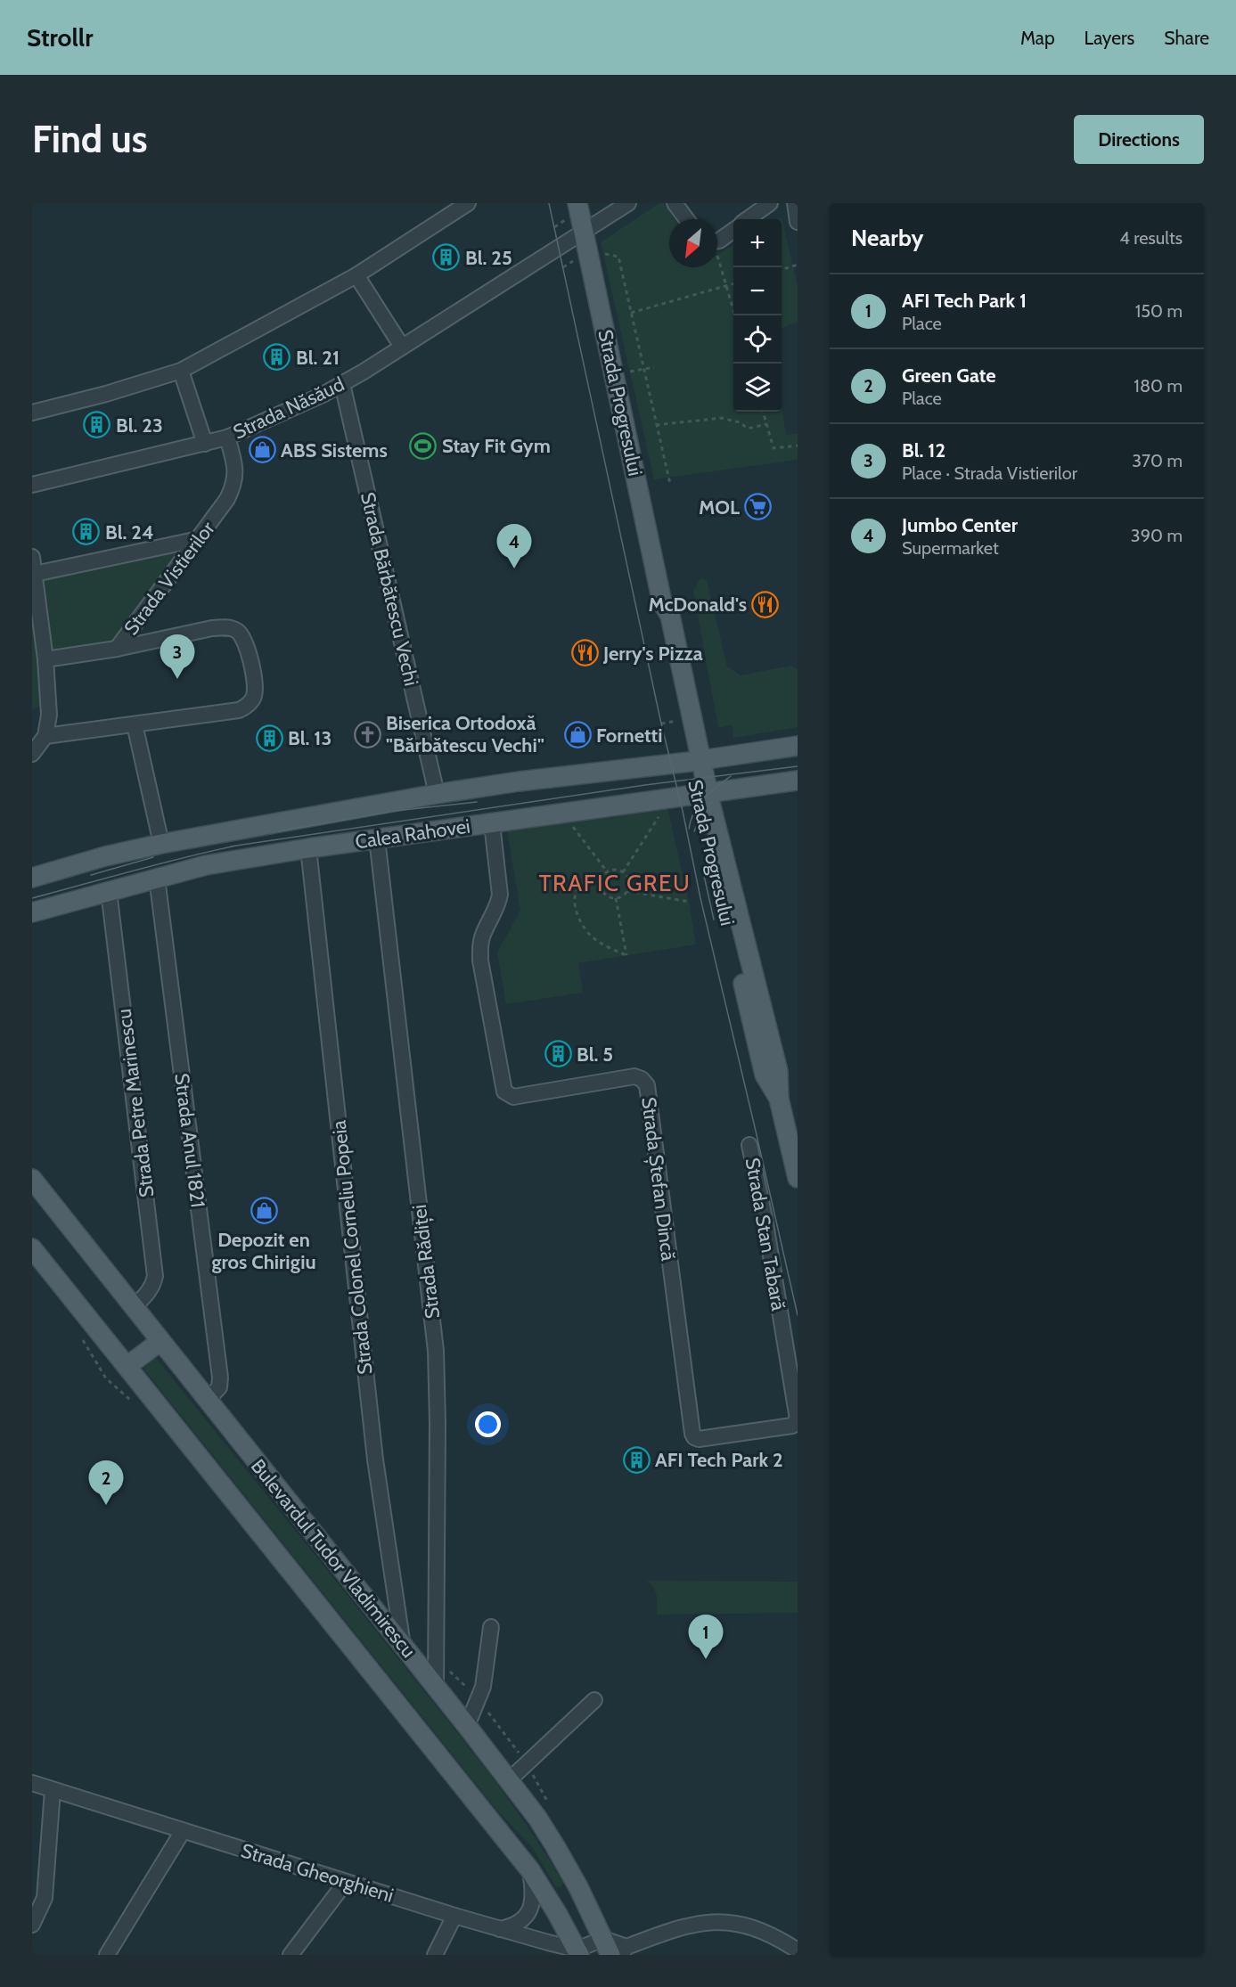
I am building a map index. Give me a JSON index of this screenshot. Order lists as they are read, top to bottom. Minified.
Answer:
{"streets":{"main road":["Strada Progresului","Calea Rahovei","Bulevardul Tudor Vladimirescu"],"street":["Strada Năsăud","Strada Vistierilor","Strada Bărbătescu Vechi","Strada Petre Marinescu","Strada Anul 1821","Strada Ștefan Dincă","Strada Stan Tabară","Strada Colonel Corneliu Popeia","Strada Rădiței","Strada Gheorghieni"]},"crossings":[["Strada Progresului","Strada Năsăud"],["Strada Progresului","Calea Rahovei"],["Strada Năsăud","Strada Vistierilor"],["Strada Năsăud","Strada Bărbătescu Vechi"],["Strada Bărbătescu Vechi","Calea Rahovei"],["Calea Rahovei","Strada Petre Marinescu"],["Calea Rahovei","Strada Anul 1821"],["Calea Rahovei","Strada Ștefan Dincă"],["Calea Rahovei","Strada Colonel Corneliu Popeia"],["Calea Rahovei","Strada Rădiței"],["Strada Petre Marinescu","Bulevardul Tudor Vladimirescu"],["Strada Anul 1821","Bulevardul Tudor Vladimirescu"],["Strada Ștefan Dincă","Strada Stan Tabară"],["Strada Colonel Corneliu Popeia","Bulevardul Tudor Vladimirescu"],["Strada Rădiței","Bulevardul Tudor Vladimirescu"],["Bulevardul Tudor Vladimirescu","Strada Gheorghieni"]],"districts":["TRAFIC GREU"],"places":{"building":["Bl. 25","Bl. 21","Bl. 23","Bl. 24","Bl. 13","Bl. 5","AFI Tech Park 2"],"sports":["Stay Fit Gym"],"shop":["ABS Sistems","Fornetti","Depozit en gros Chirigiu"],"supermarket":["MOL"],"restaurant":["McDonald's","Jerry's Pizza"],"church":["Biserica Ortodoxă \"Bărbătescu Vechi\""]},"north":"bottom left","page":{"header":"Strollr","nav":["Map","Layers","Share"],"buttons":"Directions","title":"Find us","heading":["Nearby","4 results"],"map_buttons":["+","−"],"list":[{"mark":"1","name":"AFI Tech Park 1","note":"Place","value":"150 m"},{"mark":"2","name":"Green Gate","note":"Place","value":"180 m"},{"mark":"3","name":"Bl. 12","note":"Place · Strada Vistierilor","value":"370 m"},{"mark":"4","name":"Jumbo Center","note":"Supermarket","value":"390 m"}],"pins":["4","3","2","1"]}}
